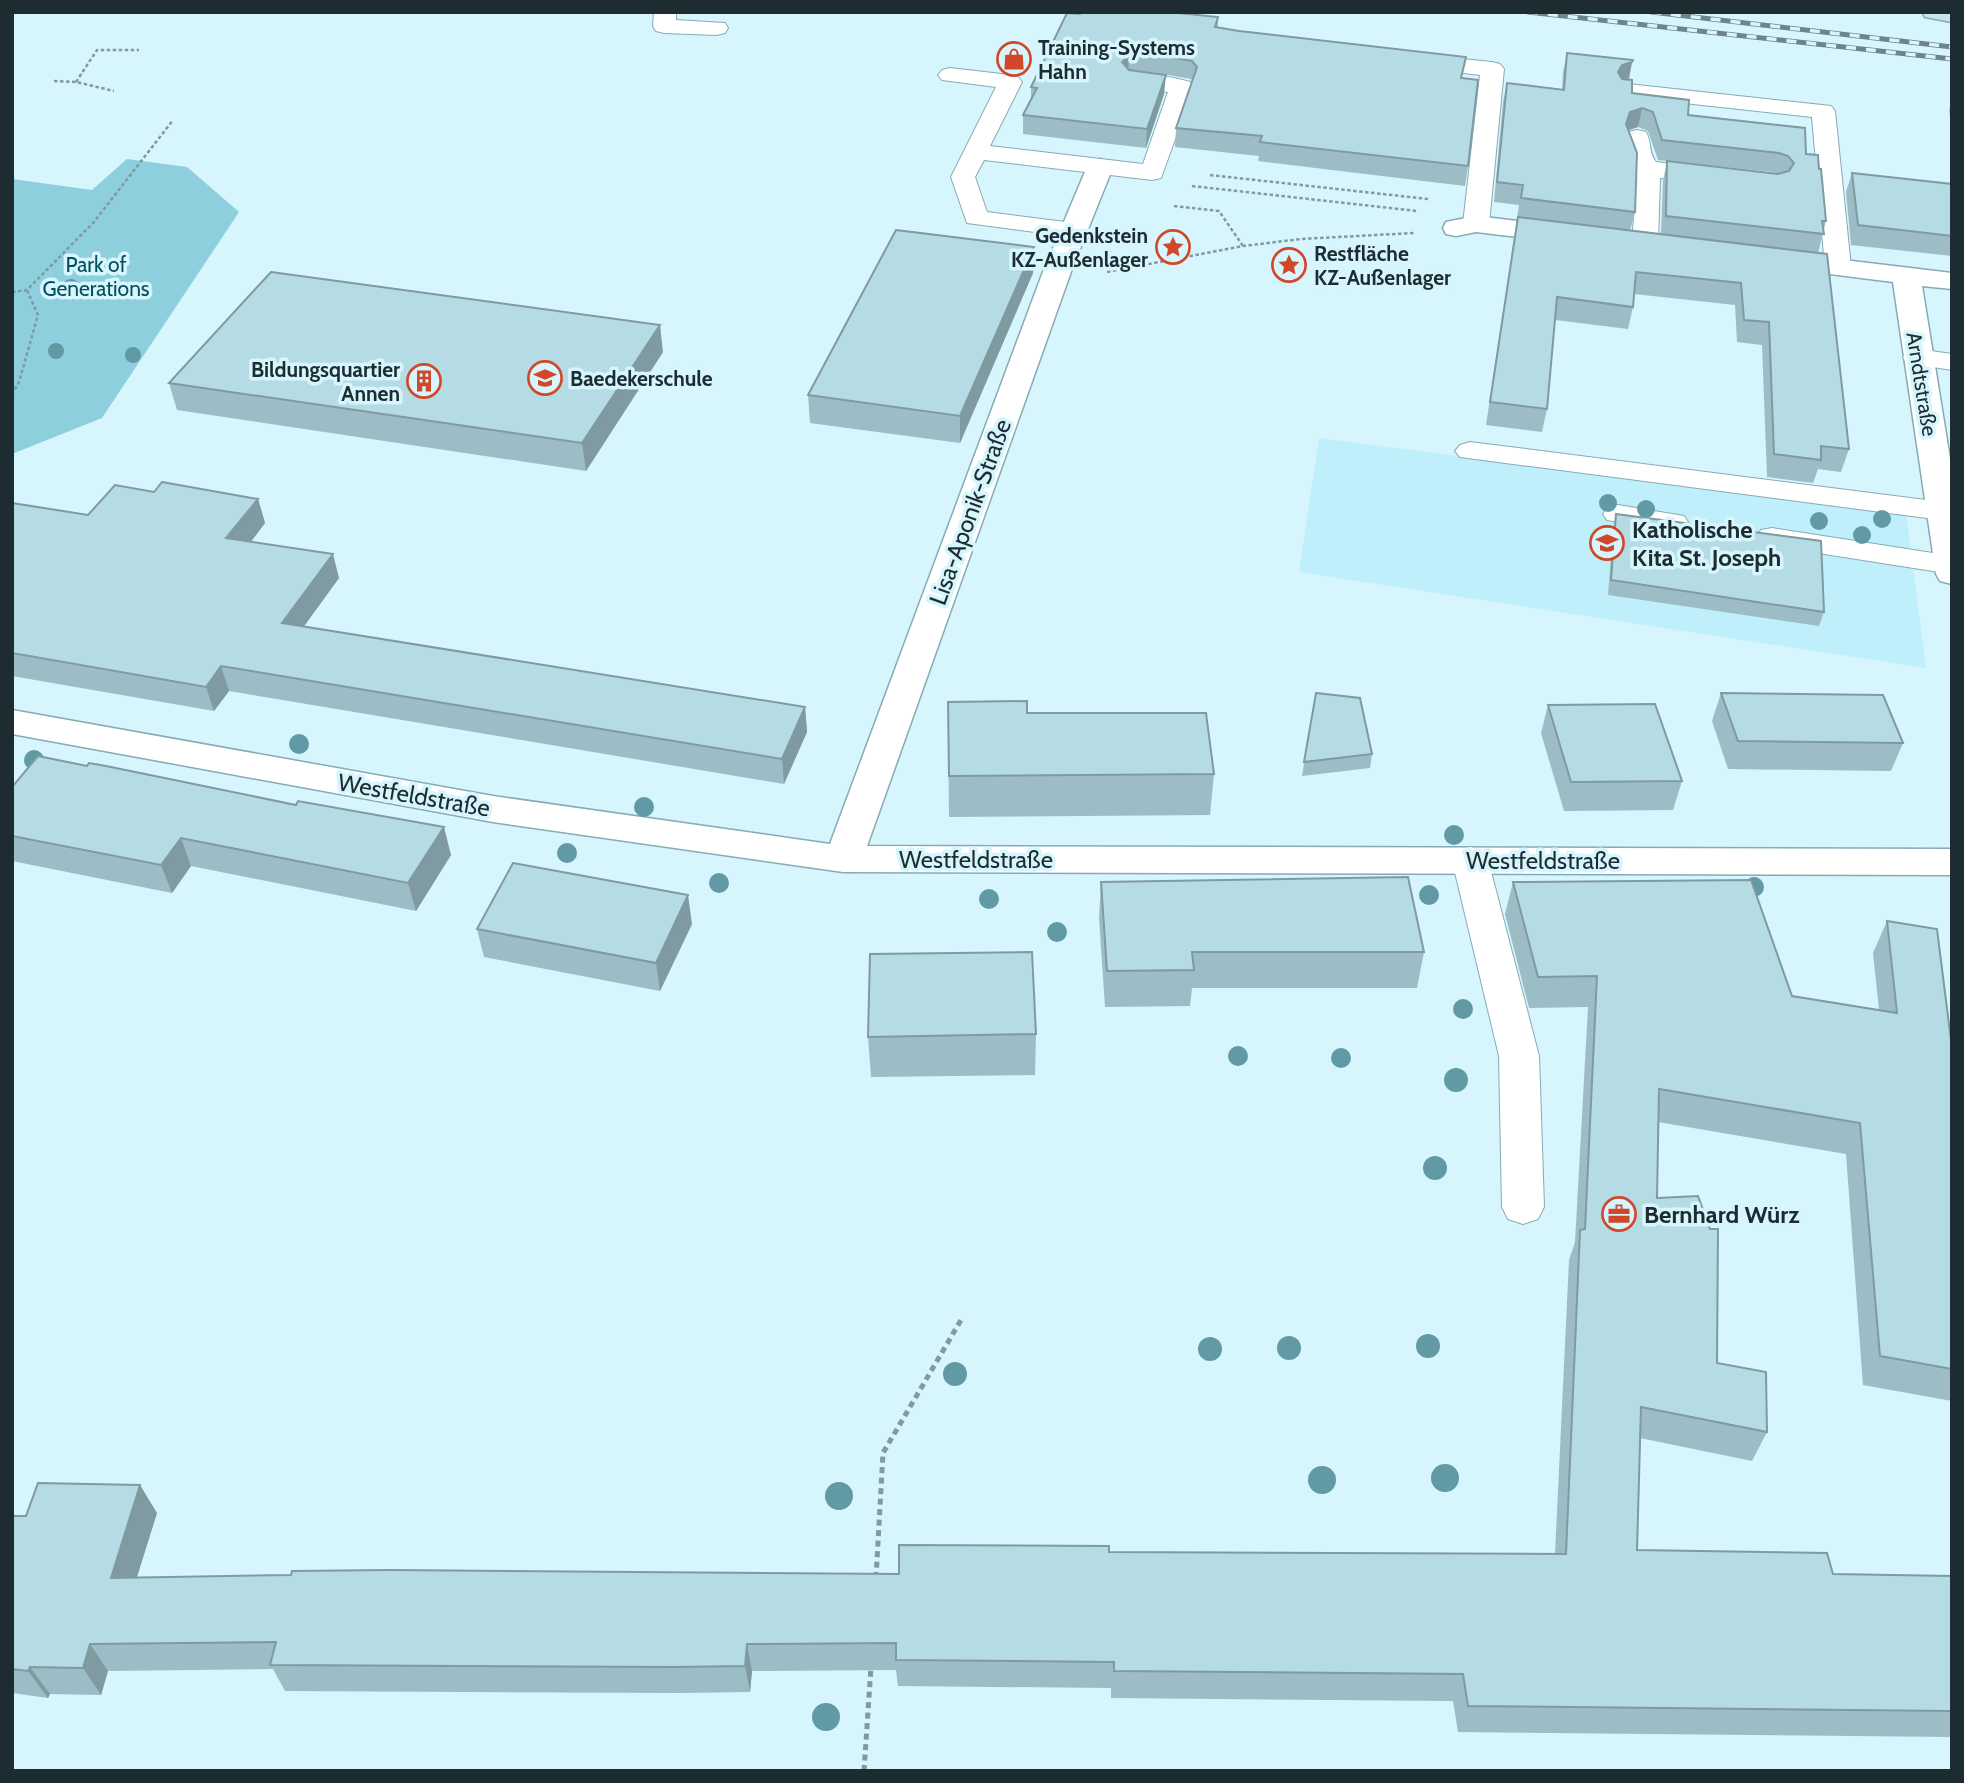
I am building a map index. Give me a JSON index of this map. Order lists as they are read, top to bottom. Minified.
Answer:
{"streets":{"street":["Arndtstraße","Lisa-Aponik-Straße","Westfeldstraße"]},"crossings":[["Lisa-Aponik-Straße","Westfeldstraße"]],"parks":["Park of Generations"],"places":{"shop":["Training-Systems Hahn"],"place":["Gedenkstein KZ-Außenlager","Restfläche KZ-Außenlager"],"school or university":["Baedekerschule","Katholische Kita St. Joseph"],"building":["Bildungsquartier Annen"],"office":["Bernhard Würz"]}}
